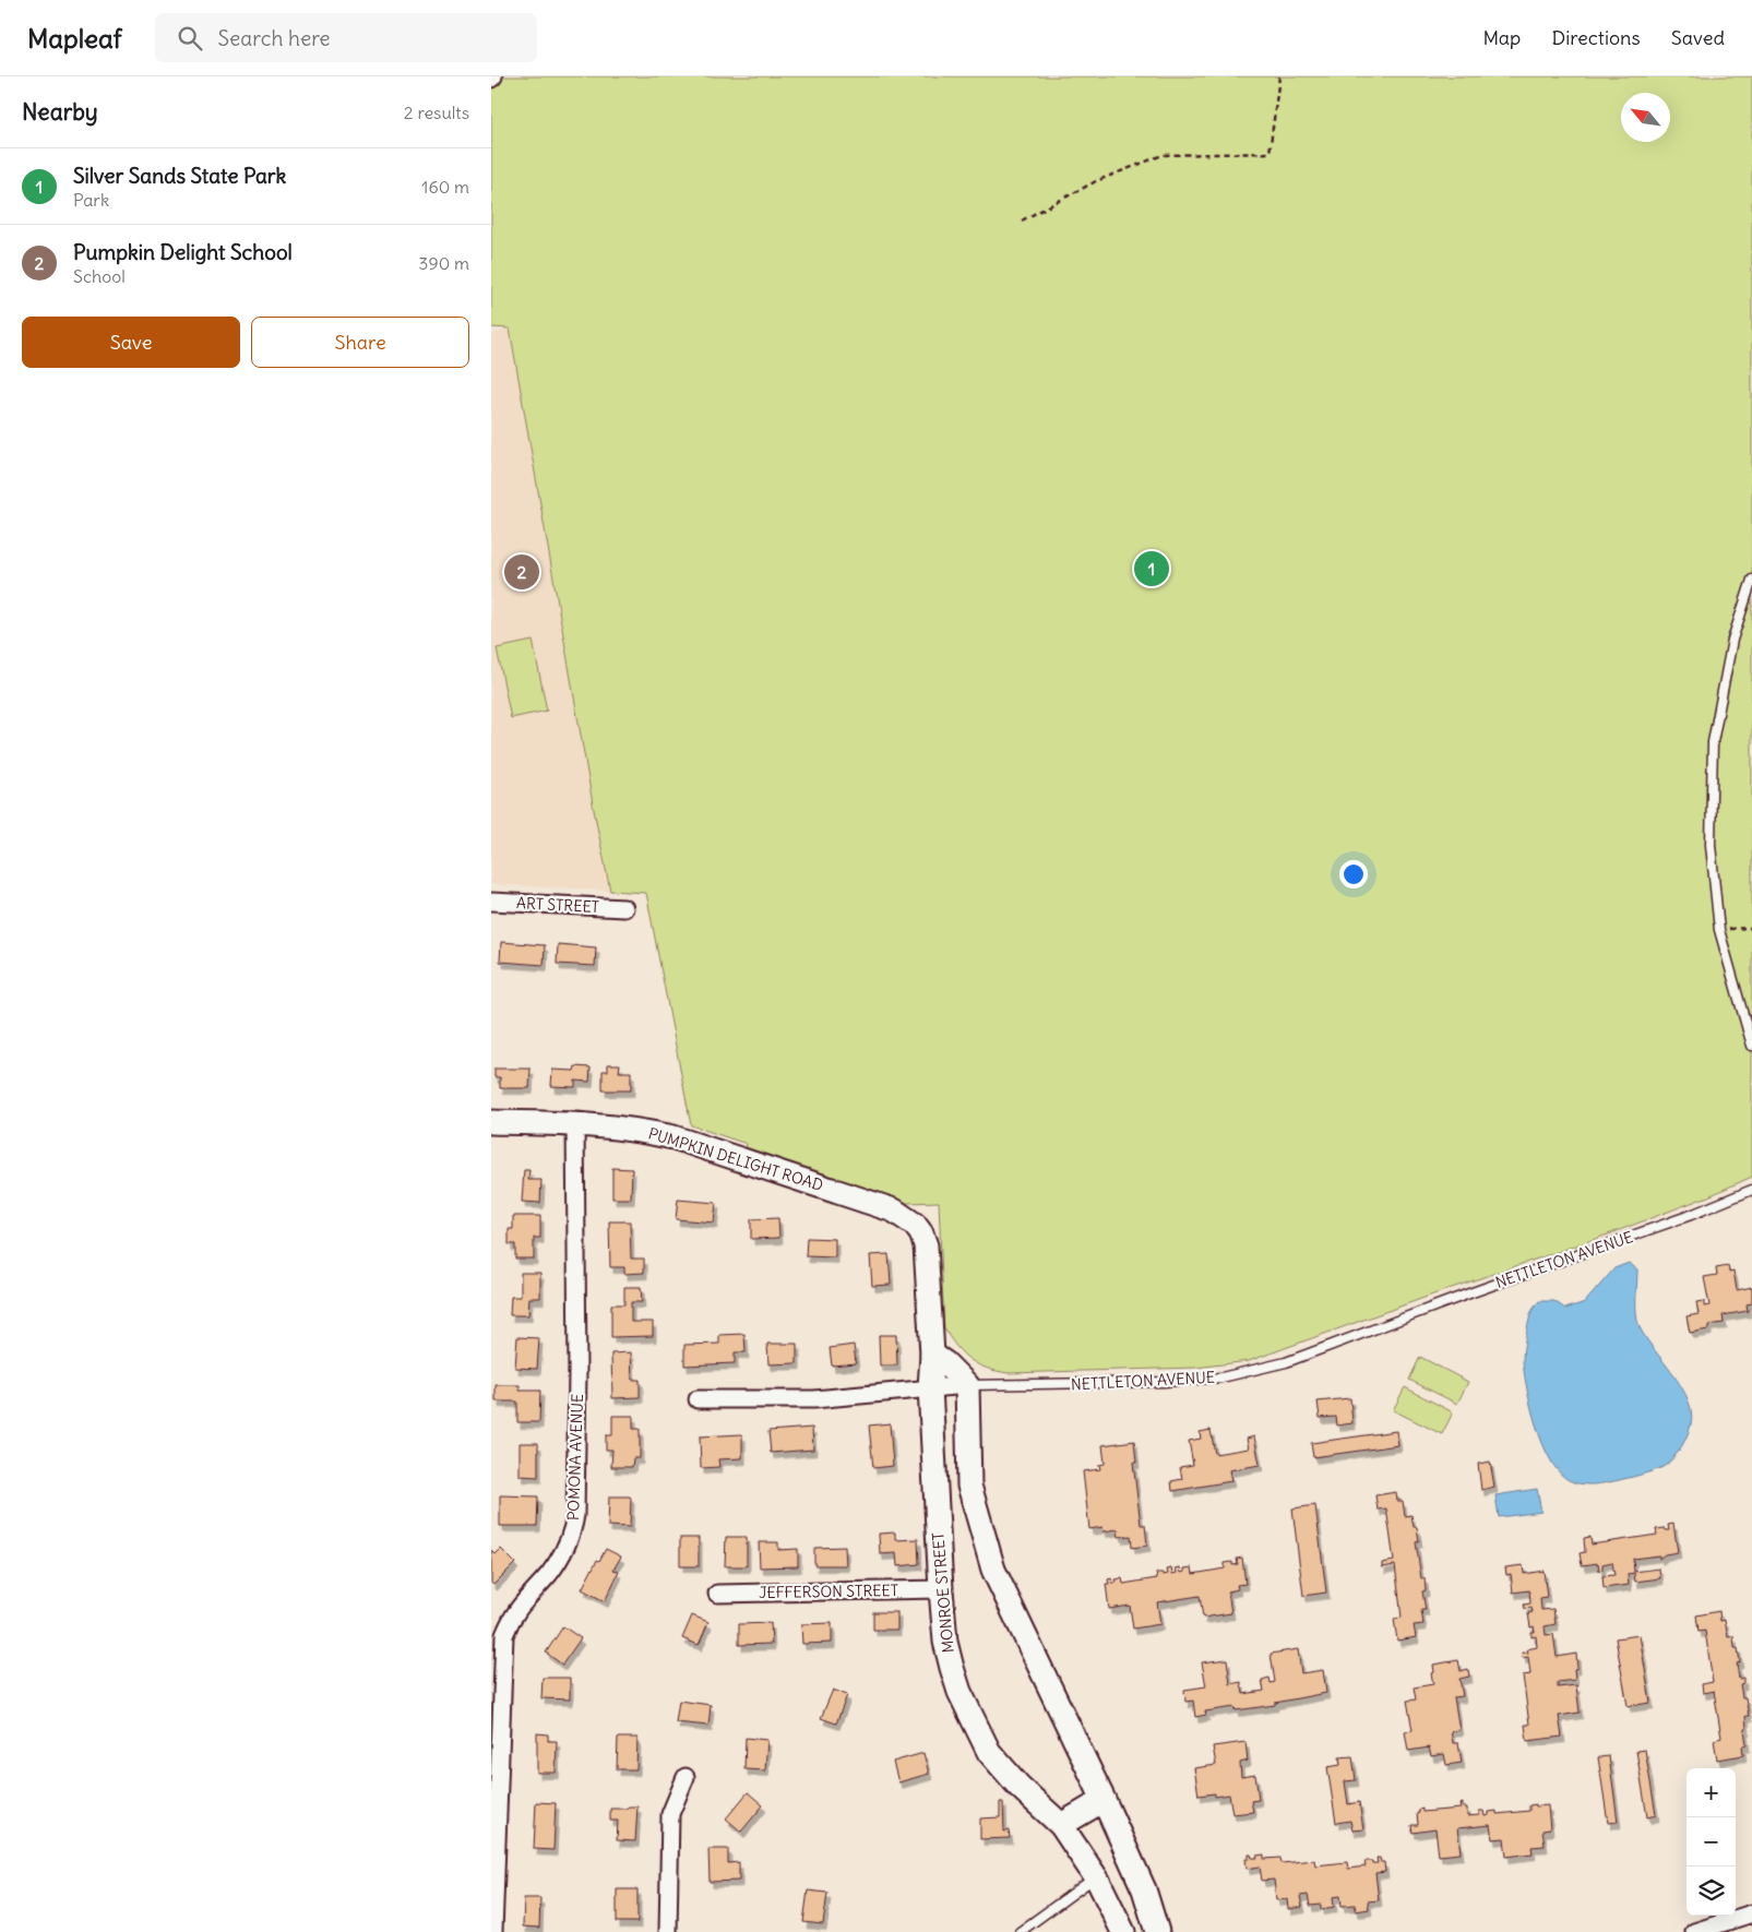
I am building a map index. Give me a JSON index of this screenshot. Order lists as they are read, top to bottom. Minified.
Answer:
{"streets":{"street":["ART STREET","PUMPKIN DELIGHT ROAD","NETTLETON AVENUE","POMONA AVENUE","JEFFERSON STREET","MONROE STREET"]},"crossings":[["PUMPKIN DELIGHT ROAD","POMONA AVENUE"],["PUMPKIN DELIGHT ROAD","MONROE STREET"],["NETTLETON AVENUE","MONROE STREET"],["JEFFERSON STREET","MONROE STREET"]],"north":"top left","page":{"header":"Mapleaf","search":"Search here","nav":["Map","Directions","Saved"],"heading":["Nearby","2 results"],"list":[{"mark":"1","name":"Silver Sands State Park","note":"Park","value":"160 m"},{"mark":"2","name":"Pumpkin Delight School","note":"School","value":"390 m"}],"buttons":["Save","Share"],"pins":["1","2"],"map_buttons":["+","−"]}}
